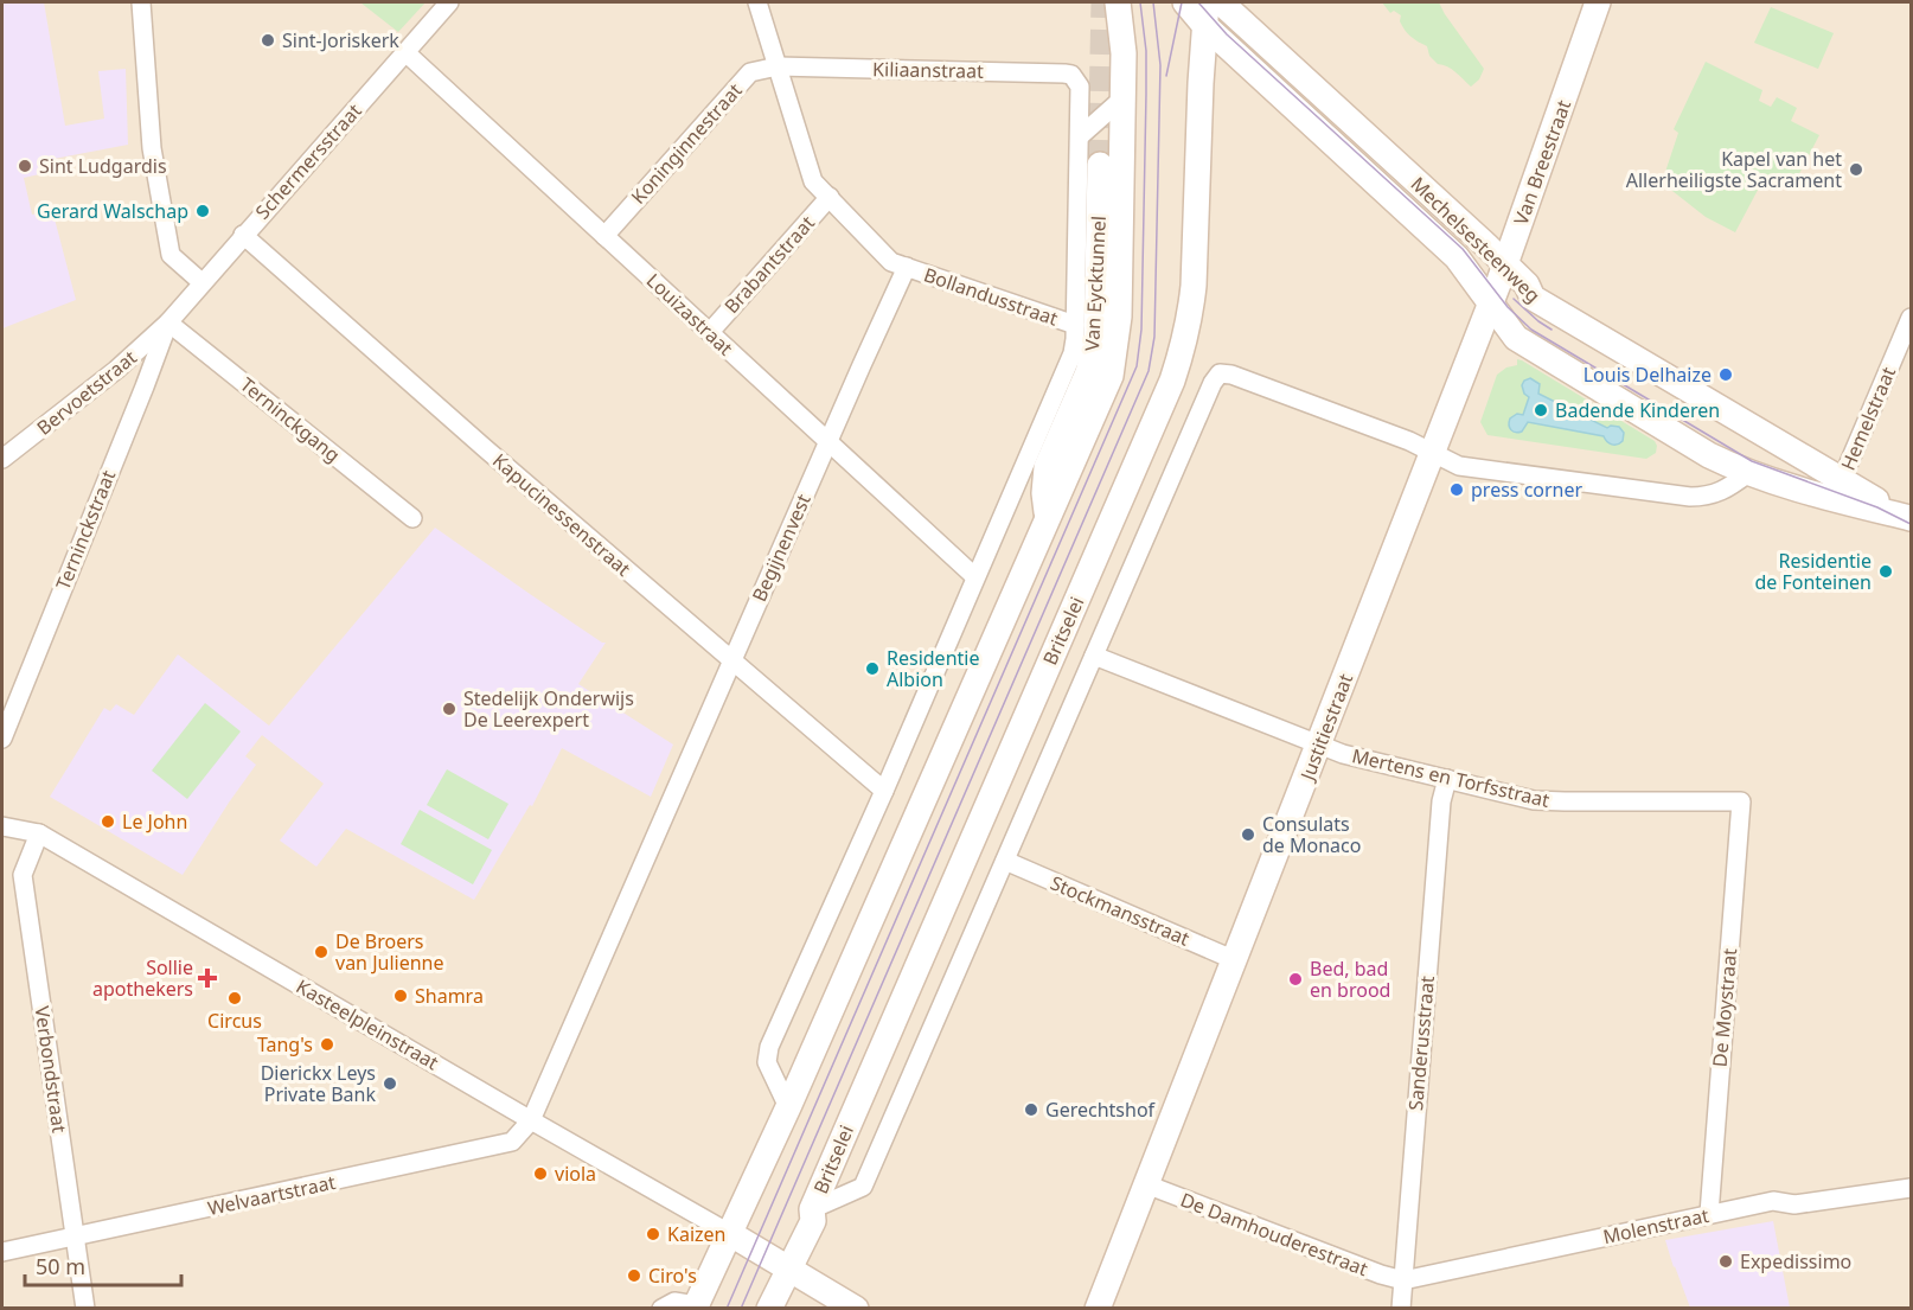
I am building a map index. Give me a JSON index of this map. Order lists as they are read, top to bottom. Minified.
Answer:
{"streets":{"main road":["Van Breestraat","Mechelsesteenweg","Van Eycktunnel","Britselei","Justitiestraat"],"street":["Kiliaanstraat","Koninginnestraat","Schermersstraat","Brabantstraat","Bollandusstraat","Louizastraat","Bervoetstraat","Hemelstraat","Terninckgang","Kapucinessenstraat","Terninckstraat","Begijnenvest","Mertens en Torfsstraat","Stockmansstraat","De Moystraat","Kasteelpleinstraat","Sanderusstraat","Verbondstraat","Welvaartstraat","Molenstraat","De Damhouderestraat"]},"crossings":[["Kiliaanstraat","Koninginnestraat"],["Koninginnestraat","Louizastraat"],["Schermersstraat","Louizastraat"],["Schermersstraat","Bervoetstraat"],["Schermersstraat","Terninckgang"],["Schermersstraat","Kapucinessenstraat"],["Schermersstraat","Terninckstraat"],["Van Breestraat","Mechelsesteenweg"],["Van Breestraat","Justitiestraat"],["Mechelsesteenweg","Hemelstraat"],["Mechelsesteenweg","Britselei"],["Mechelsesteenweg","Justitiestraat"],["Brabantstraat","Louizastraat"],["Bollandusstraat","Begijnenvest"],["Louizastraat","Begijnenvest"],["Bervoetstraat","Terninckgang"],["Bervoetstraat","Terninckstraat"],["Terninckgang","Terninckstraat"],["Kapucinessenstraat","Begijnenvest"],["Begijnenvest","Kasteelpleinstraat"],["Begijnenvest","Welvaartstraat"],["Britselei","Justitiestraat"],["Britselei","Mertens en Torfsstraat"],["Britselei","Stockmansstraat"],["Justitiestraat","Mertens en Torfsstraat"],["Justitiestraat","Stockmansstraat"],["Justitiestraat","De Damhouderestraat"],["Mertens en Torfsstraat","De Moystraat"],["Mertens en Torfsstraat","Sanderusstraat"],["De Moystraat","Molenstraat"],["Kasteelpleinstraat","Verbondstraat"],["Kasteelpleinstraat","Welvaartstraat"],["Sanderusstraat","Molenstraat"],["Sanderusstraat","De Damhouderestraat"],["Verbondstraat","Welvaartstraat"],["Molenstraat","De Damhouderestraat"]],"places":{"other":["Sint-Joriskerk","Sint Ludgardis","Kapel van het Allerheiligste Sacrament","Gerard Walschap","Louis Delhaize","Badende Kinderen","press corner","Residentie de Fonteinen","Residentie Albion","Stedelijk Onderwijs De Leerexpert","Le John","Consulats de Monaco","De Broers van Julienne","Bed, bad en brood","Shamra","Circus","Tang's","Dierickx Leys Private Bank","Gerechtshof","viola","Kaizen","Expedissimo","Ciro's"],"health":["Sollie apothekers"]},"scale_bar":"50 m"}
